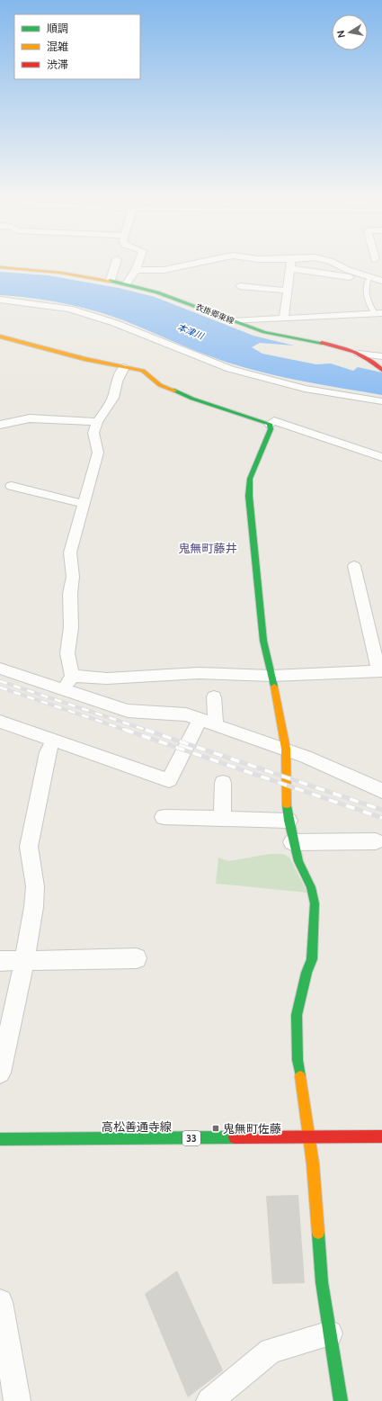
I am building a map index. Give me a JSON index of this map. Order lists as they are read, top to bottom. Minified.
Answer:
{"streets":{"street":["衣掛郷東線","高松善通寺線","33"]},"districts":["鬼無町藤井"],"water":["本津川"],"places":{"transit":["鬼無町佐藤"]},"legend":["順調","混雑","渋滞"],"north":"left"}
